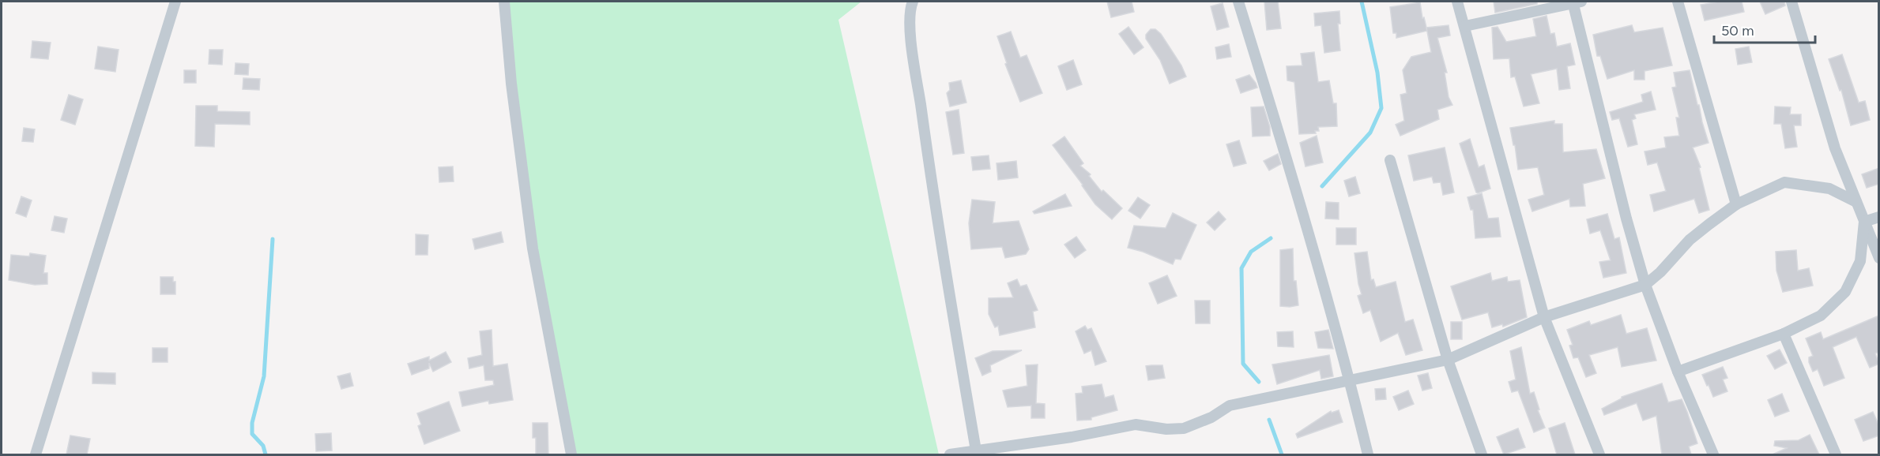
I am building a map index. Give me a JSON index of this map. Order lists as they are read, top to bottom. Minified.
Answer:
{"scale_bar":"50 m"}
